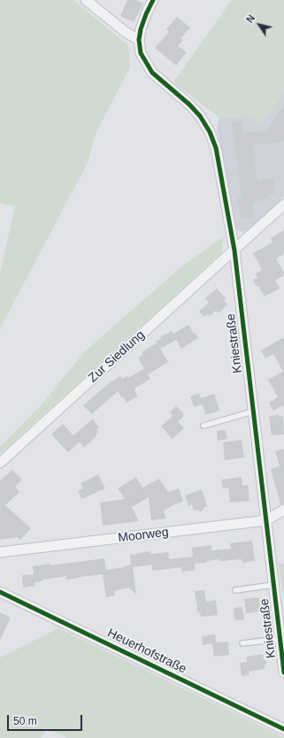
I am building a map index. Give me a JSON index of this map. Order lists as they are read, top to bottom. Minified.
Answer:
{"streets":{"street":["Kniestraße","Zur Siedlung","Moorweg","Heuerhofstraße"]},"crossings":[["Kniestraße","Zur Siedlung"],["Kniestraße","Moorweg"]],"scale_bar":"50 m","north":"top left"}
